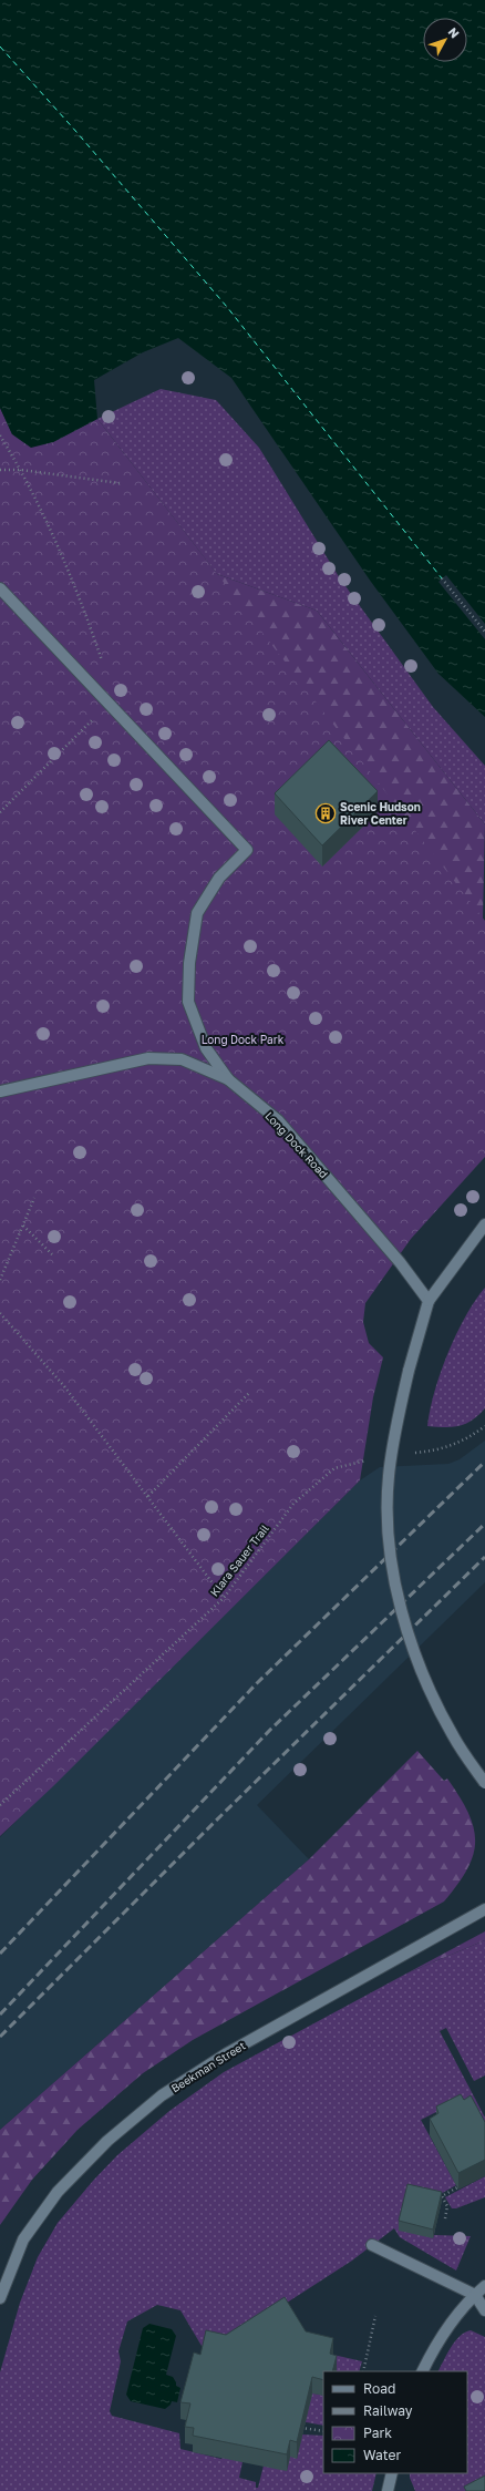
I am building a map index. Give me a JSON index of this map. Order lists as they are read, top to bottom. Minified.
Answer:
{"streets":{"street":["Long Dock Road","Beekman Street"],"path":["Klara Sauer Trail"]},"parks":["Long Dock Park"],"places":{"building":["Scenic Hudson River Center"]},"legend":["Road","Railway","Park","Water"],"north":"top right"}
